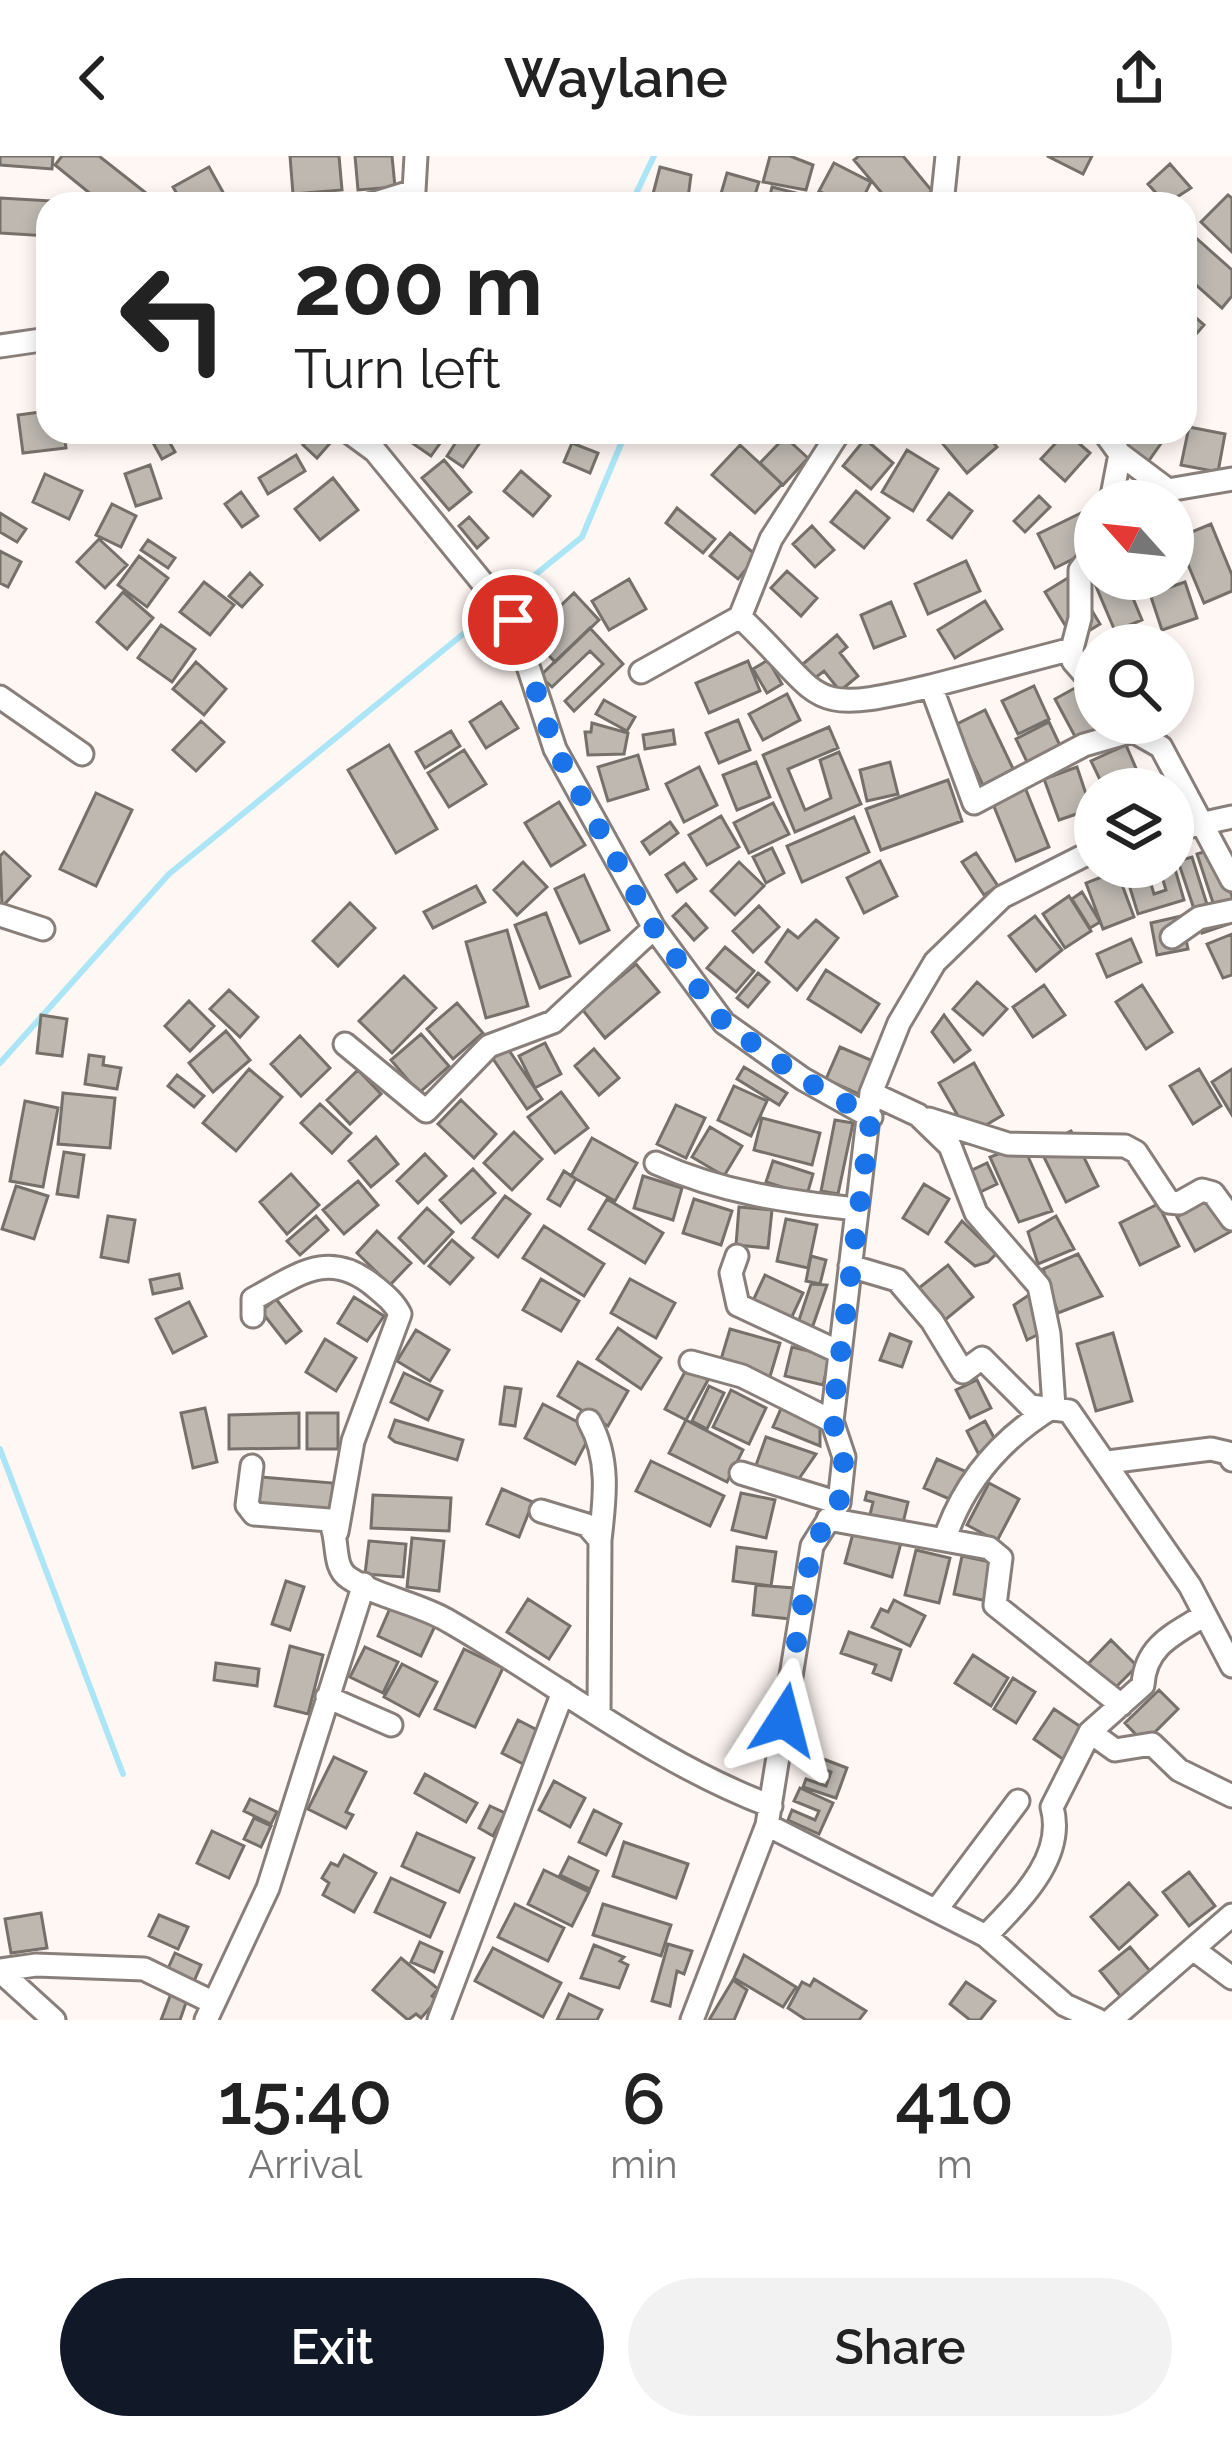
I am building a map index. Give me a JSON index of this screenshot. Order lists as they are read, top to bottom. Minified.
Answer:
{"north":"top left","page":{"header":"Waylane","turn":["200 m","Turn left"],"eta":["15:40","Arrival","6","min","410","m"],"buttons":["Exit","Share"]}}
